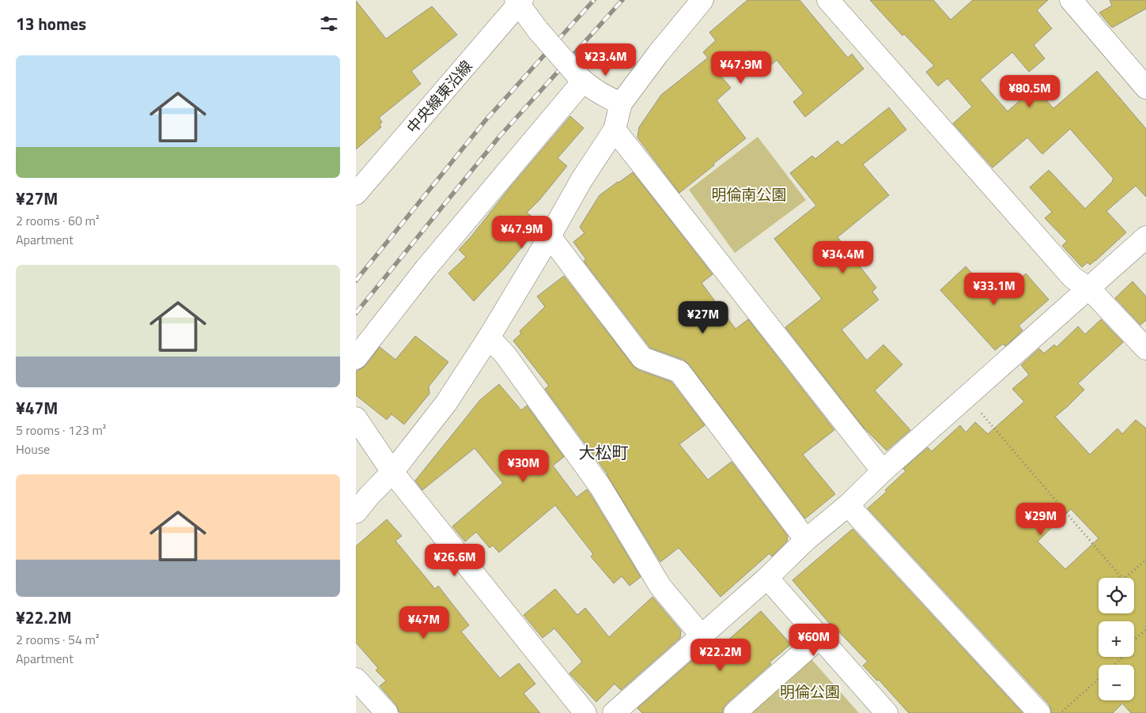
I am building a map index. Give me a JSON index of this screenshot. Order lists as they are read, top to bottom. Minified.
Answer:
{"streets":{"street":["中央線東沿線"]},"districts":["大松町"],"parks":["明倫南公園","明倫公園"],"page":{"heading":"13 homes","price":["¥23.4M","¥47.9M","¥80.5M","¥47.9M","¥34.4M","¥33.1M","¥27M","¥30M","¥29M","¥26.6M","¥47M","¥60M","¥22.2M"],"list":[{"name":"¥27M","note":"2 rooms · 60 m² · Apartment"},{"name":"¥47M","note":"5 rooms · 123 m² · House"},{"name":"¥22.2M","note":"2 rooms · 54 m² · Apartment"}],"map_buttons":["+","−"]}}
